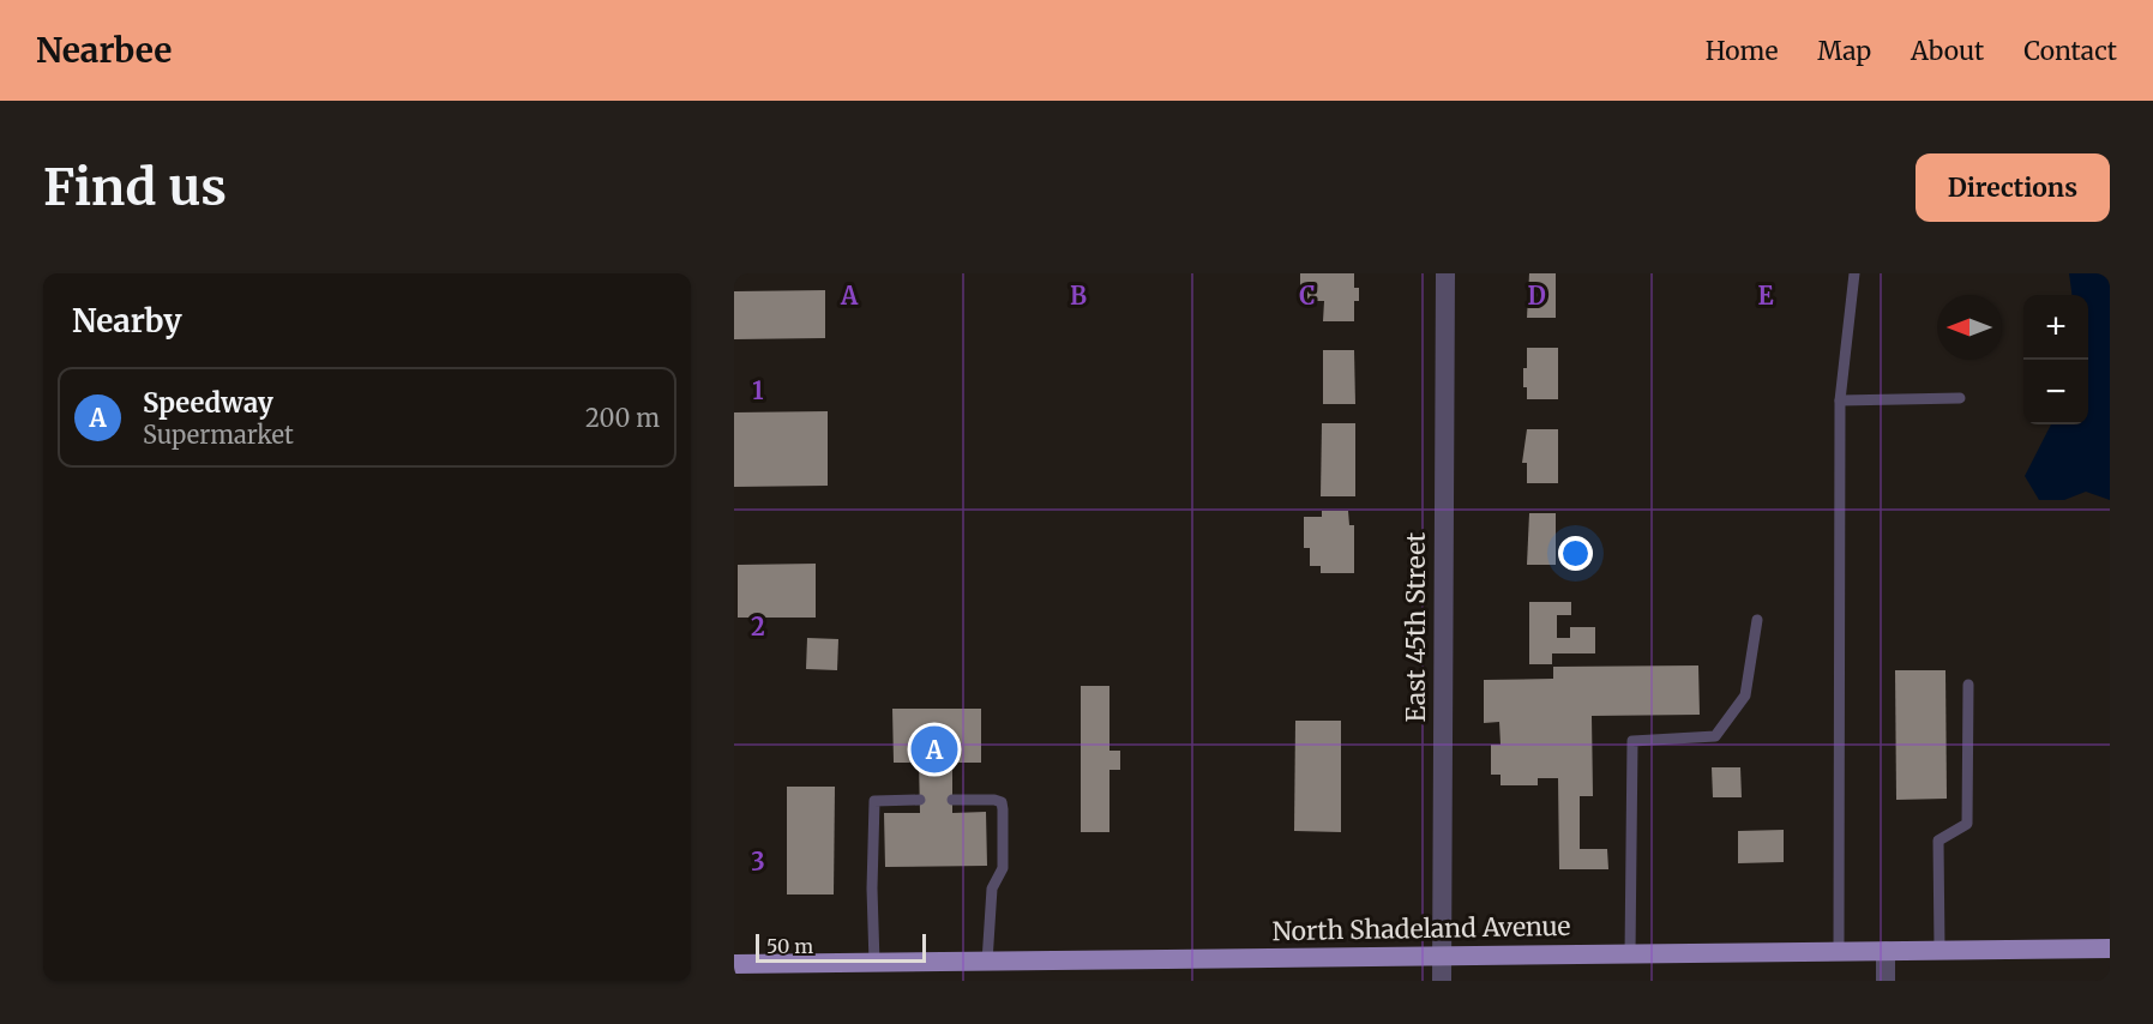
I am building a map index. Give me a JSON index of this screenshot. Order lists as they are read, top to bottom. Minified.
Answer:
{"streets":{"main road":["North Shadeland Avenue"],"street":["East 45th Street"]},"crossings":[["East 45th Street","North Shadeland Avenue"]],"scale_bar":"50 m","north":"left","page":{"header":"Nearbee","nav":["Home","Map","About","Contact"],"buttons":"Directions","title":"Find us","heading":"Nearby","map_buttons":["+","−"],"list":[{"mark":"A","name":"Speedway","note":"Supermarket","value":"200 m"}],"pins":"A","scale":"50 m"},"grid":{"columns":["A","B","C","D","E"],"rows":["1","2","3"]}}
